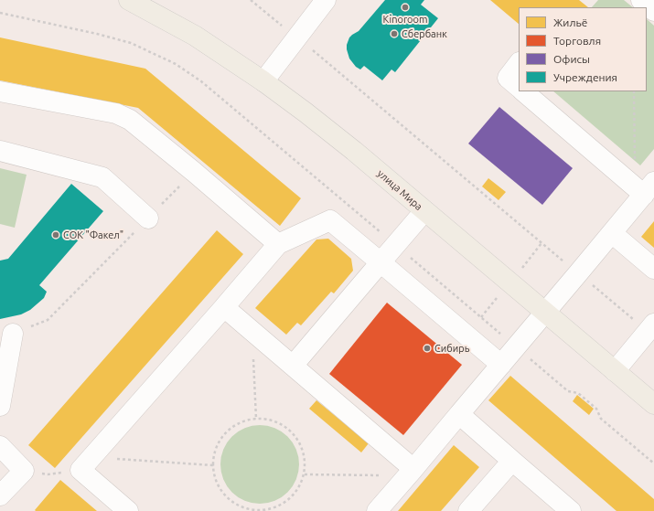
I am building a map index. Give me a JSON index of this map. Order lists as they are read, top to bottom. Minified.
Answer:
{"streets":{"main road":["улица Мира"]},"places":["Kinoroom","Сбербанк","СОК \"Факел\"","Сибирь"],"legend":["Жильё","Торговля","Офисы","Учреждения"]}
